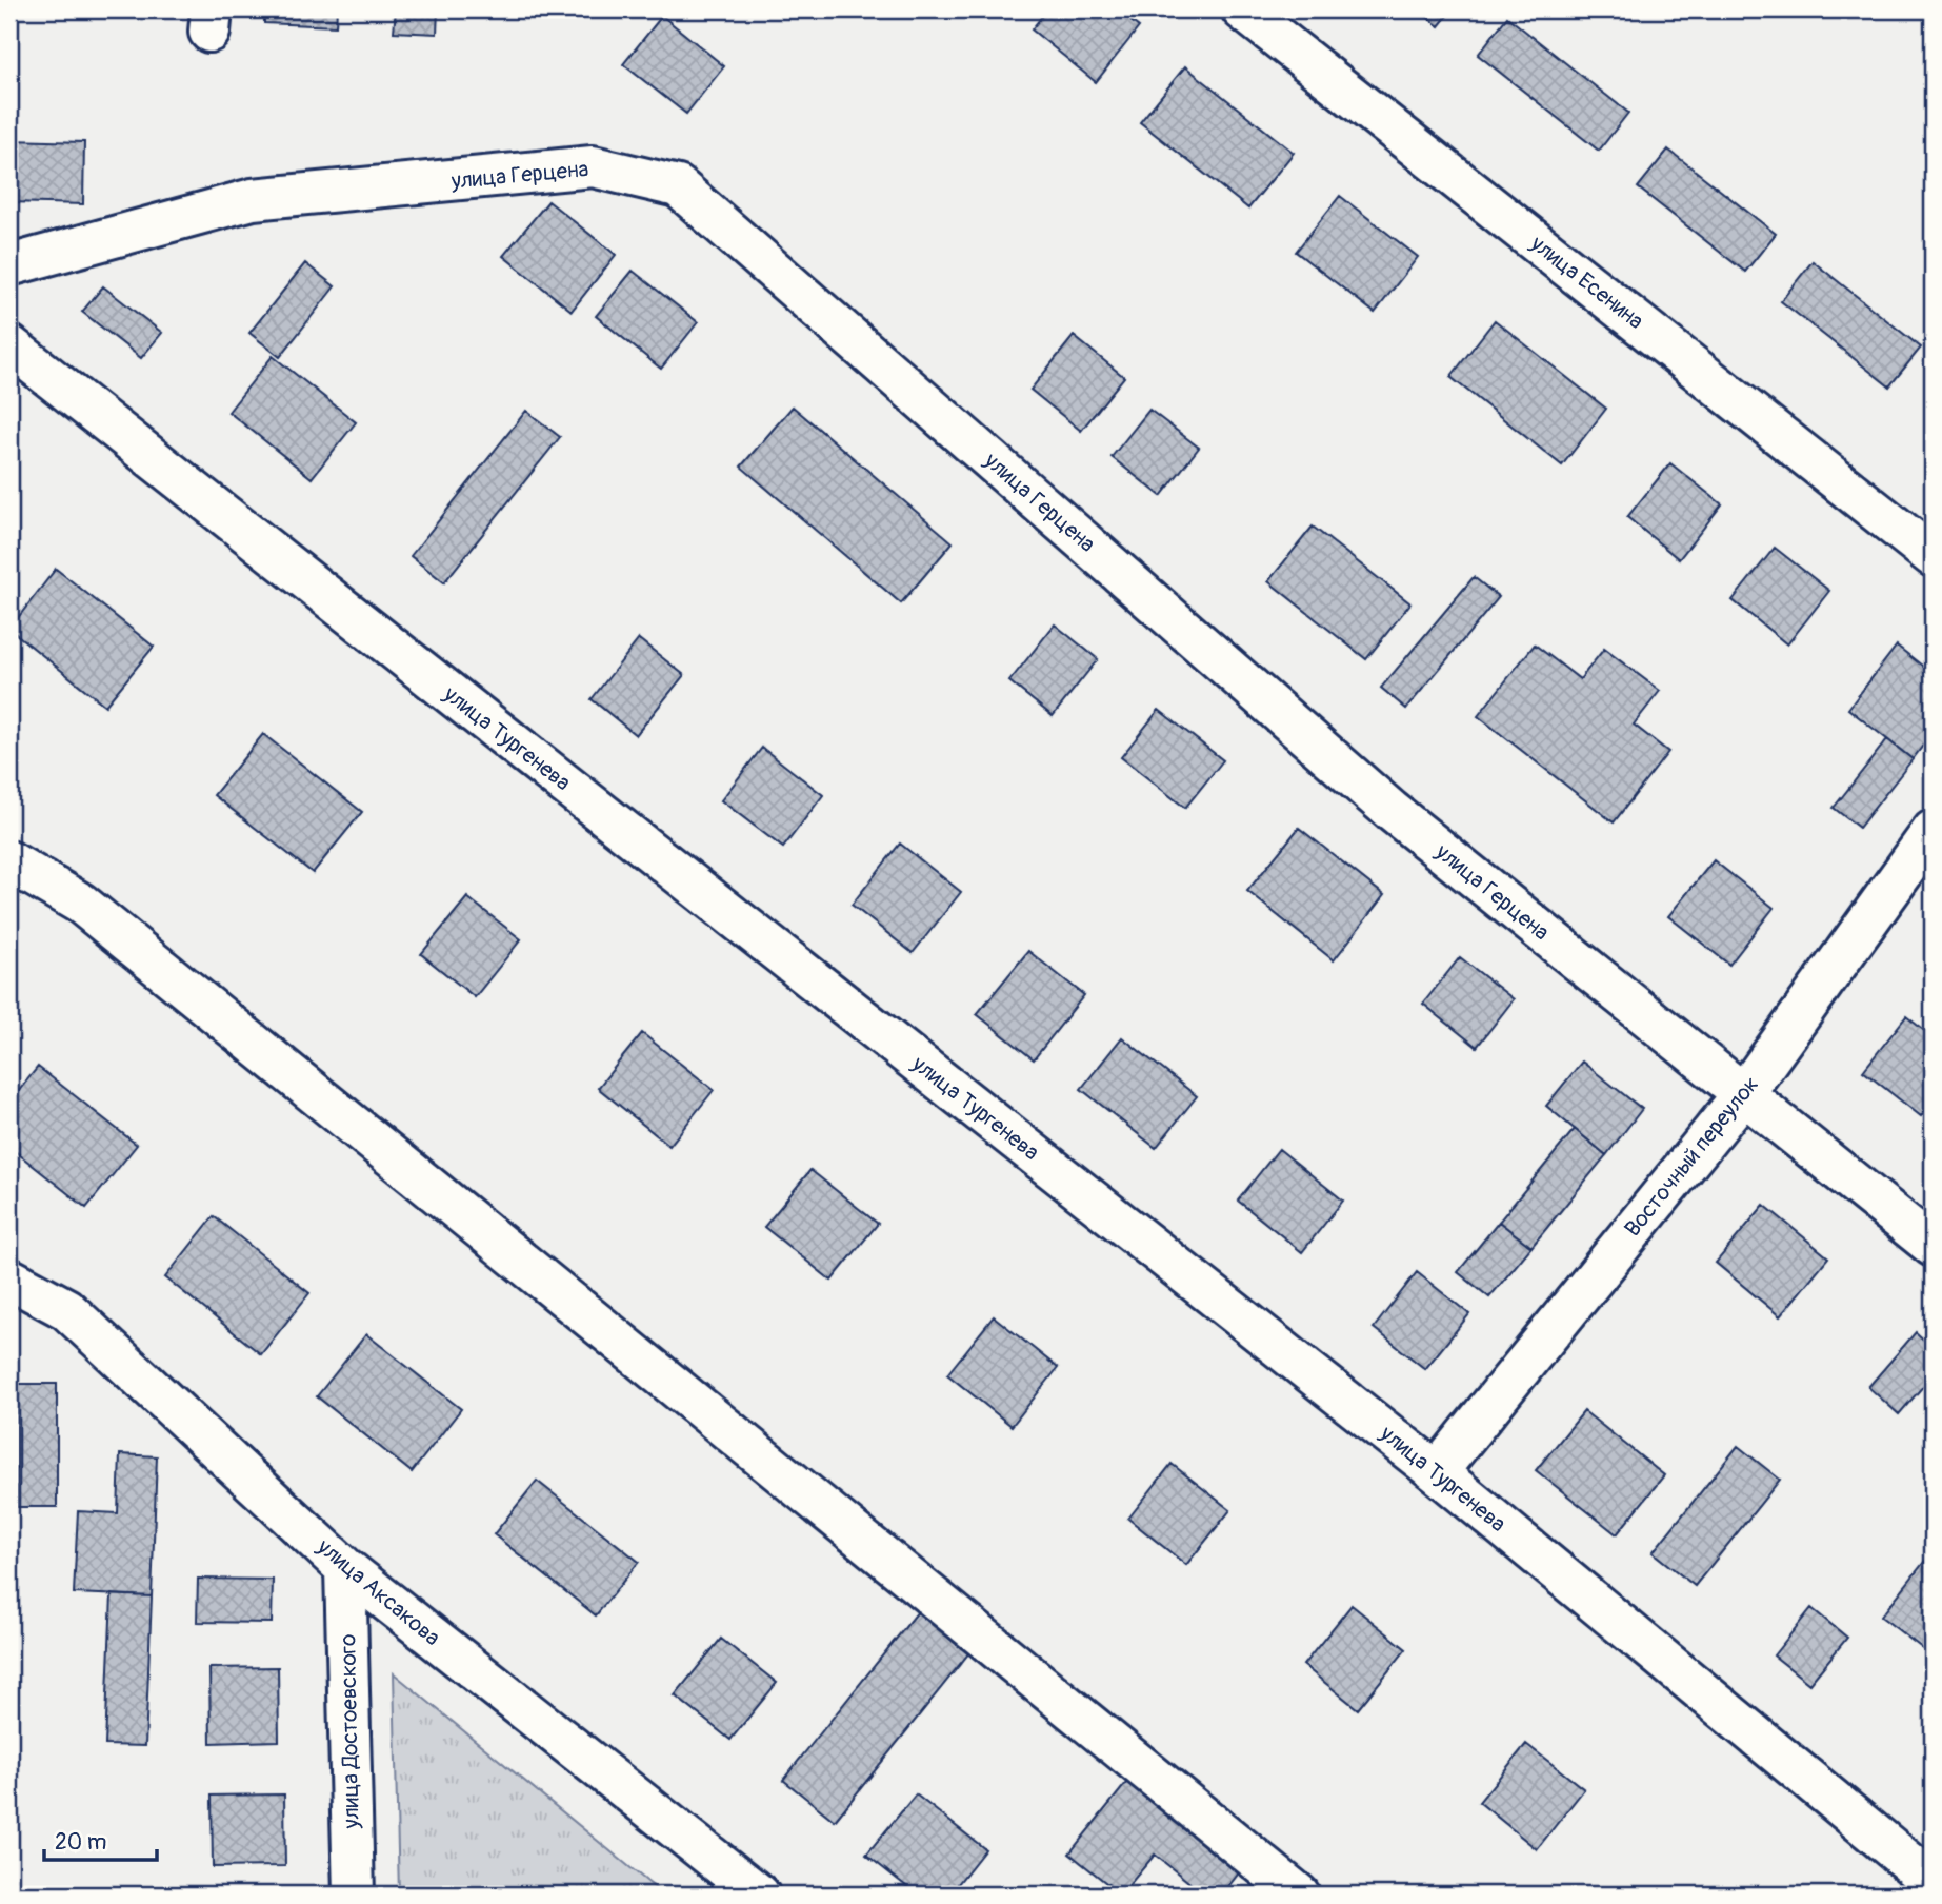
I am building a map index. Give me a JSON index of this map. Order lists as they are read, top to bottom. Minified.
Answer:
{"streets":{"street":["улица Герцена","улица Есенина","улица Тургенева","Восточный переулок","улица Аксакова","улица Достоевского"]},"crossings":[["улица Герцена","Восточный переулок"],["улица Тургенева","Восточный переулок"],["улица Аксакова","улица Достоевского"]],"scale_bar":"20 m"}
